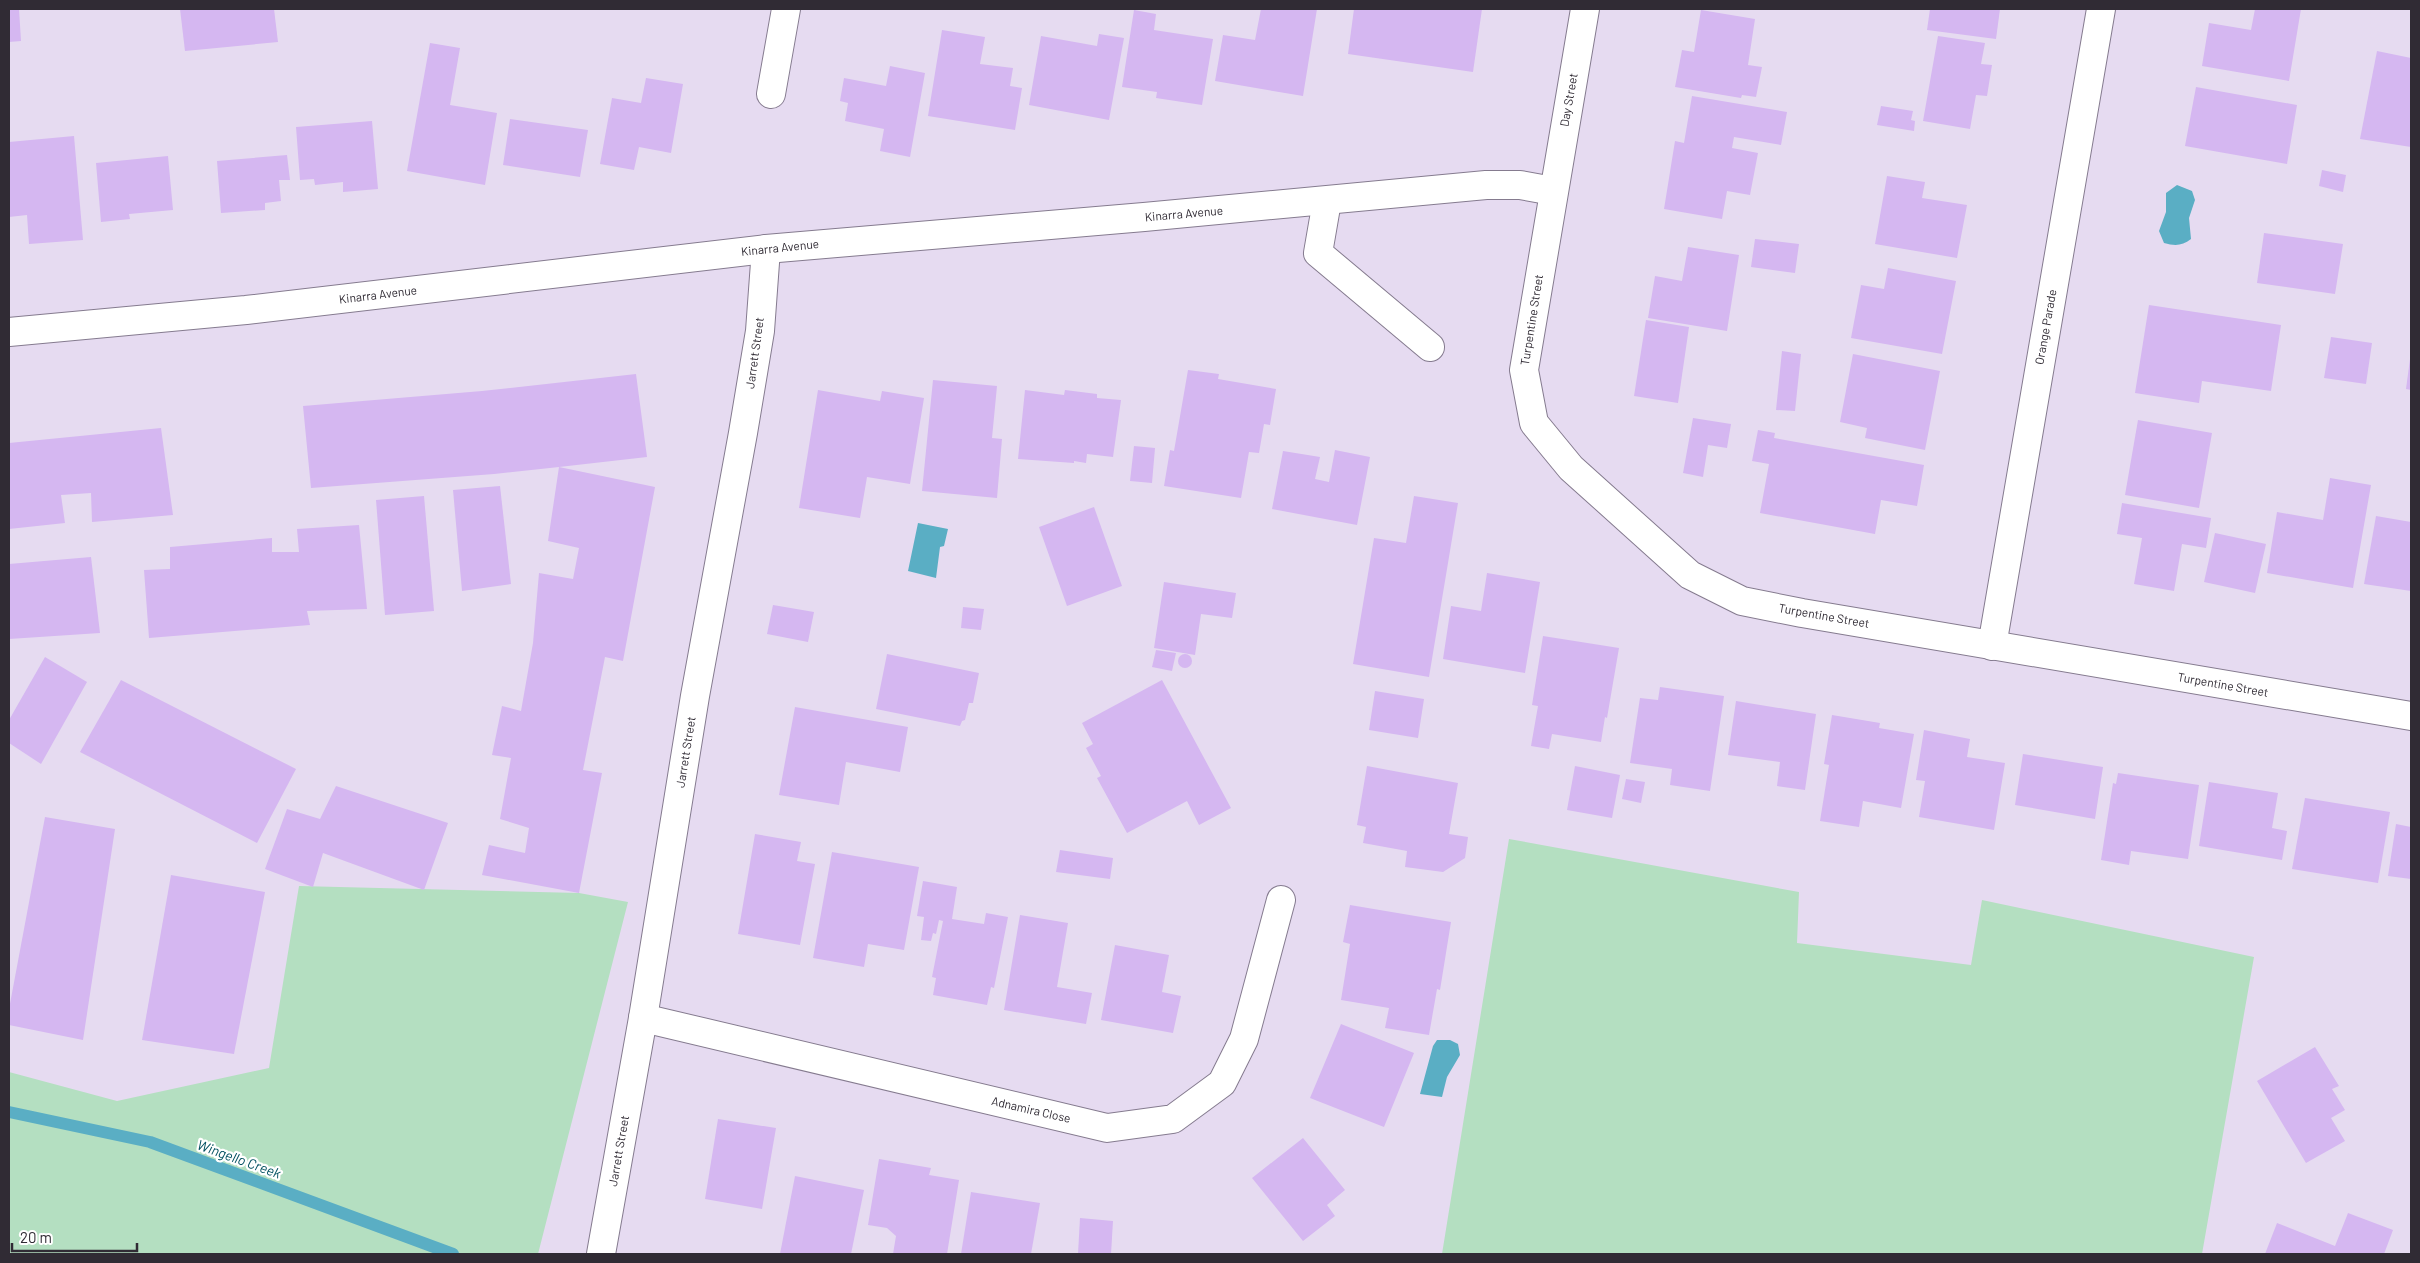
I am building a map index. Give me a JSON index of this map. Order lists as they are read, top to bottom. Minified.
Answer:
{"streets":{"street":["Day Street","Kinarra Avenue","Turpentine Street","Orange Parade","Jarrett Street","Adnamira Close"]},"crossings":[["Day Street","Kinarra Avenue"],["Day Street","Turpentine Street"],["Kinarra Avenue","Turpentine Street"],["Kinarra Avenue","Jarrett Street"],["Turpentine Street","Orange Parade"],["Jarrett Street","Adnamira Close"]],"water":["Wingello Creek"],"scale_bar":"20 m"}
